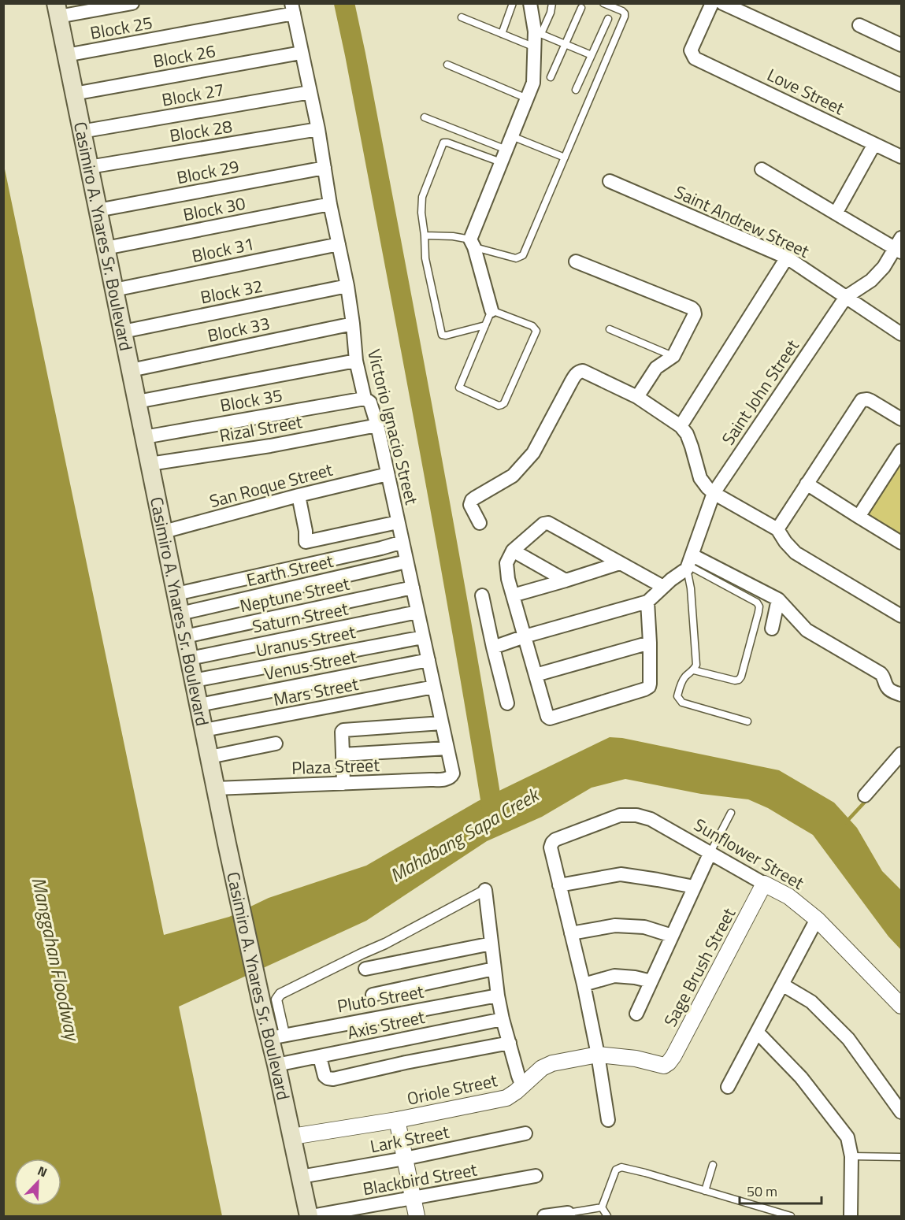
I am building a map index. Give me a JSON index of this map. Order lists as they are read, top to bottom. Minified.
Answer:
{"streets":{"main road":["Casimiro A. Ynares Sr. Boulevard"],"street":["Block 25","Block 26","Love Street","Block 27","Block 28","Block 29","Block 30","Saint Andrew Street","Block 31","Block 32","Block 33","Saint John Street","Block 35","Victorio Ignacio Street","Rizal Street","San Roque Street","Earth Street","Neptune Street","Saturn Street","Uranus Street","Venus Street","Mars Street","Plaza Street","Sunflower Street","Sage Brush Street","Pluto Street","Axis Street","Oriole Street","Lark Street","Blackbird Street"]},"crossings":[["Block 25","Casimiro A. Ynares Sr. Boulevard"],["Block 25","Victorio Ignacio Street"],["Block 26","Casimiro A. Ynares Sr. Boulevard"],["Block 26","Victorio Ignacio Street"],["Block 27","Casimiro A. Ynares Sr. Boulevard"],["Block 27","Victorio Ignacio Street"],["Block 28","Casimiro A. Ynares Sr. Boulevard"],["Block 28","Victorio Ignacio Street"],["Block 29","Casimiro A. Ynares Sr. Boulevard"],["Block 29","Victorio Ignacio Street"],["Block 30","Casimiro A. Ynares Sr. Boulevard"],["Block 30","Victorio Ignacio Street"],["Saint Andrew Street","Saint John Street"],["Casimiro A. Ynares Sr. Boulevard","Block 31"],["Casimiro A. Ynares Sr. Boulevard","Block 32"],["Casimiro A. Ynares Sr. Boulevard","Block 33"],["Casimiro A. Ynares Sr. Boulevard","Block 35"],["Casimiro A. Ynares Sr. Boulevard","Rizal Street"],["Casimiro A. Ynares Sr. Boulevard","San Roque Street"],["Casimiro A. Ynares Sr. Boulevard","Earth Street"],["Casimiro A. Ynares Sr. Boulevard","Neptune Street"],["Casimiro A. Ynares Sr. Boulevard","Saturn Street"],["Casimiro A. Ynares Sr. Boulevard","Uranus Street"],["Casimiro A. Ynares Sr. Boulevard","Venus Street"],["Casimiro A. Ynares Sr. Boulevard","Mars Street"],["Casimiro A. Ynares Sr. Boulevard","Plaza Street"],["Casimiro A. Ynares Sr. Boulevard","Pluto Street"],["Casimiro A. Ynares Sr. Boulevard","Axis Street"],["Casimiro A. Ynares Sr. Boulevard","Oriole Street"],["Casimiro A. Ynares Sr. Boulevard","Lark Street"],["Casimiro A. Ynares Sr. Boulevard","Blackbird Street"],["Block 31","Victorio Ignacio Street"],["Block 32","Victorio Ignacio Street"],["Block 33","Victorio Ignacio Street"],["Block 35","Victorio Ignacio Street"],["Victorio Ignacio Street","Rizal Street"],["Victorio Ignacio Street","San Roque Street"],["Victorio Ignacio Street","Earth Street"],["Victorio Ignacio Street","Neptune Street"],["Victorio Ignacio Street","Saturn Street"],["Victorio Ignacio Street","Uranus Street"],["Victorio Ignacio Street","Venus Street"],["Victorio Ignacio Street","Mars Street"],["Victorio Ignacio Street","Plaza Street"],["Sunflower Street","Sage Brush Street"],["Sage Brush Street","Oriole Street"]],"water":["Mahabang Sapa Creek","Manggahan Floodway"],"scale_bar":"50 m","north":"top right"}
